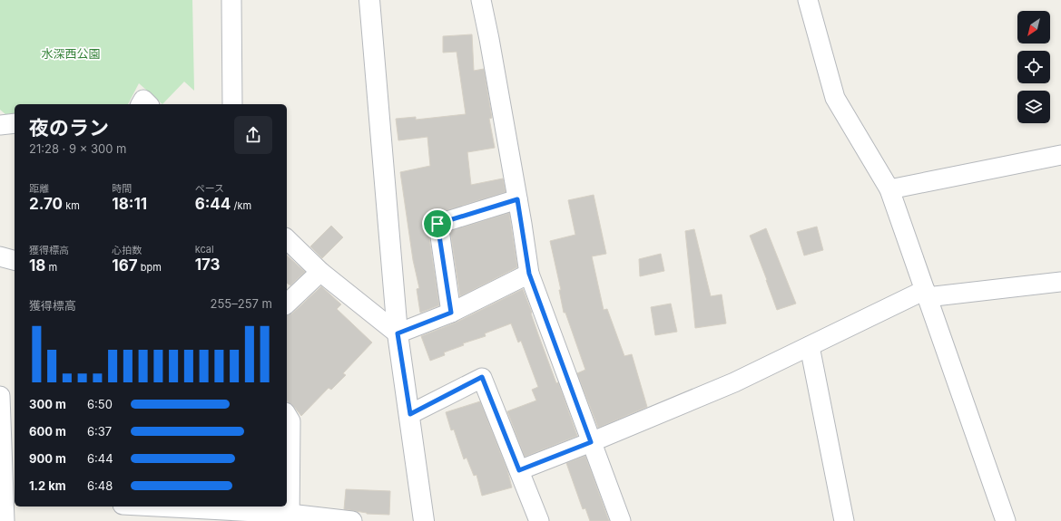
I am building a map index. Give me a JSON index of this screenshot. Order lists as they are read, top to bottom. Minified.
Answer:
{"parks":["水深西公園"],"north":"bottom left","page":{"heading":["夜のラン","21:28 · 9 × 300 m"],"stats":[["距離","2.70 km"],["時間","18:11"],["ペース","6:44 /km"],["獲得標高","18 m"],["心拍数","167 bpm"],["kcal","173"]],"chart":["獲得標高","255–257 m"],"list":[{"name":"300 m","note":"6:50"},{"name":"600 m","note":"6:37"},{"name":"900 m","note":"6:44"},{"name":"1.2 km","note":"6:48"}]}}
